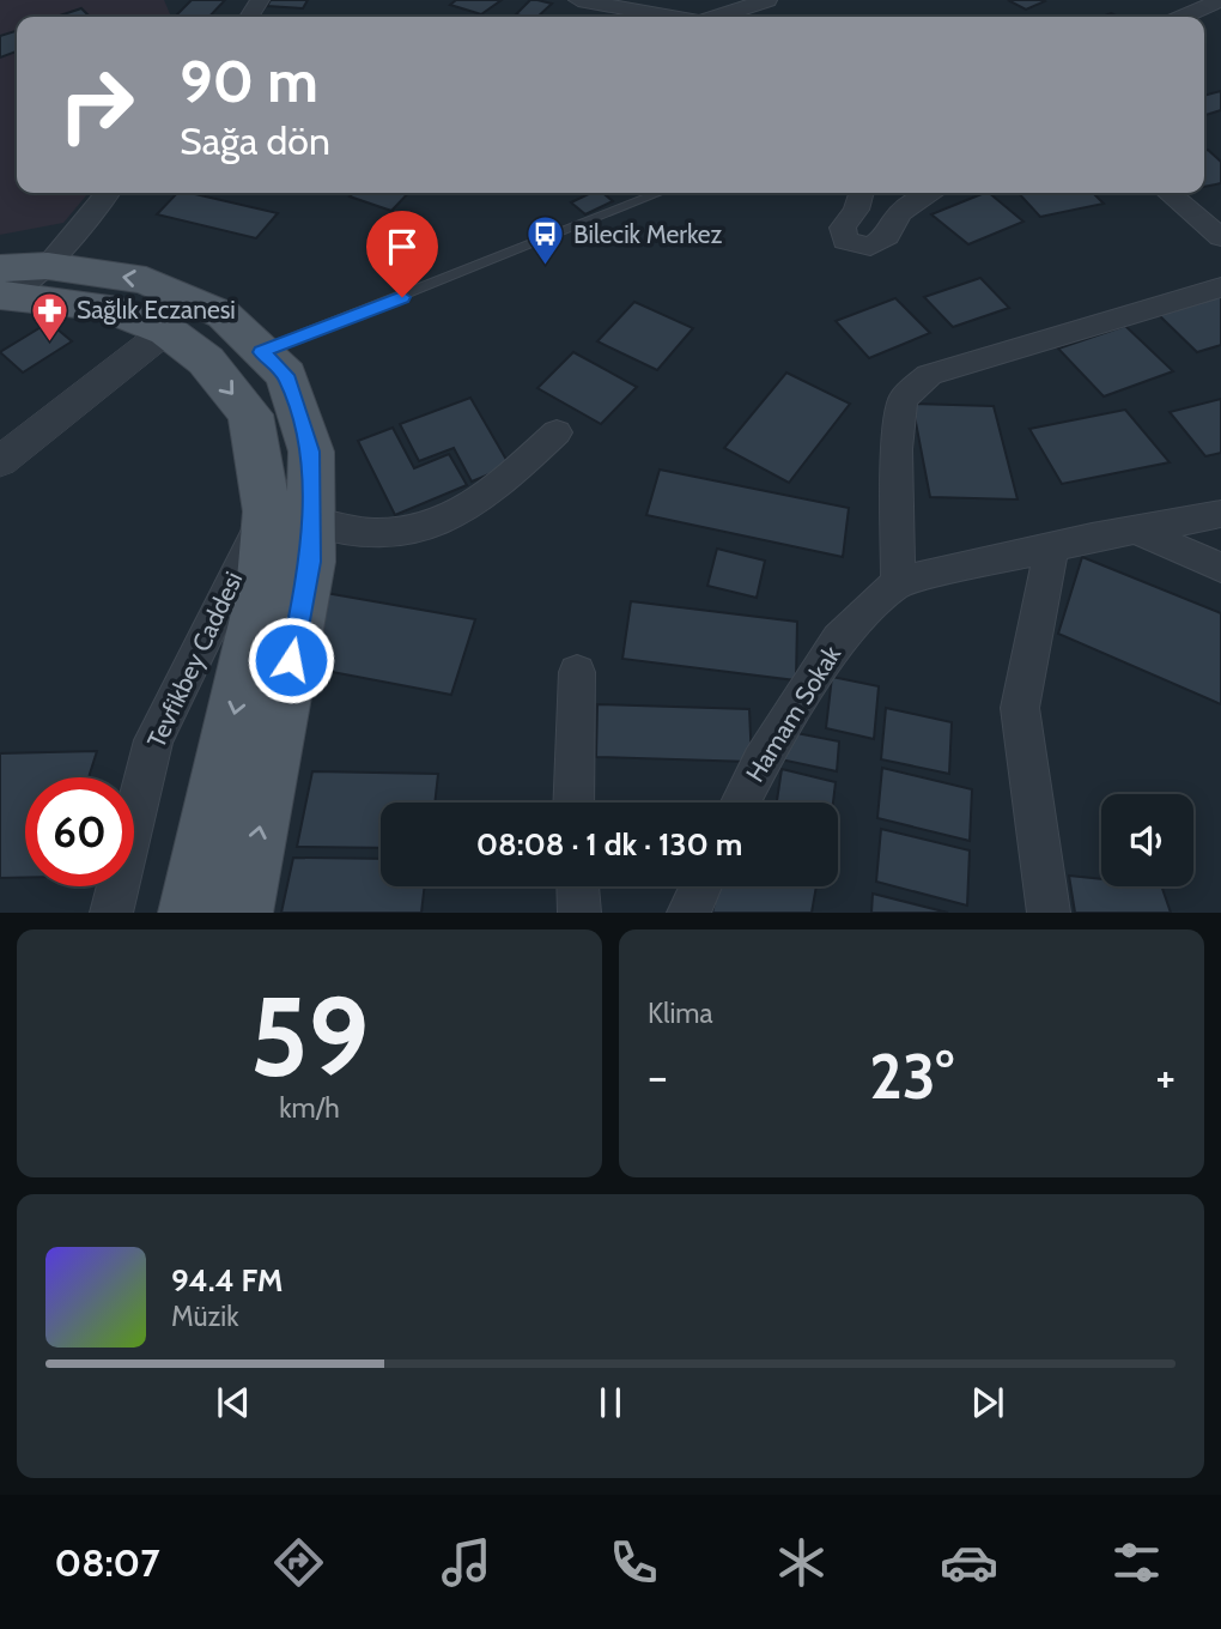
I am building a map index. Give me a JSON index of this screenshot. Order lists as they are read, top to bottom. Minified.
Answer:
{"streets":{"street":["Tevfikbey Caddesi","Hamam Sokak"]},"places":{"bus stop":["Bilecik Merkez"],"pharmacy":["Sağlık Eczanesi"]},"page":{"turn":["90 m","Sağa dön"],"limit":"60","trip":"08:08 · 1 dk · 130 m","tile":[["59","km/h"],"Klima"],"heat":["−","23°","+"],"song":["94.4 FM","Müzik"],"tabs":"08:07"}}
